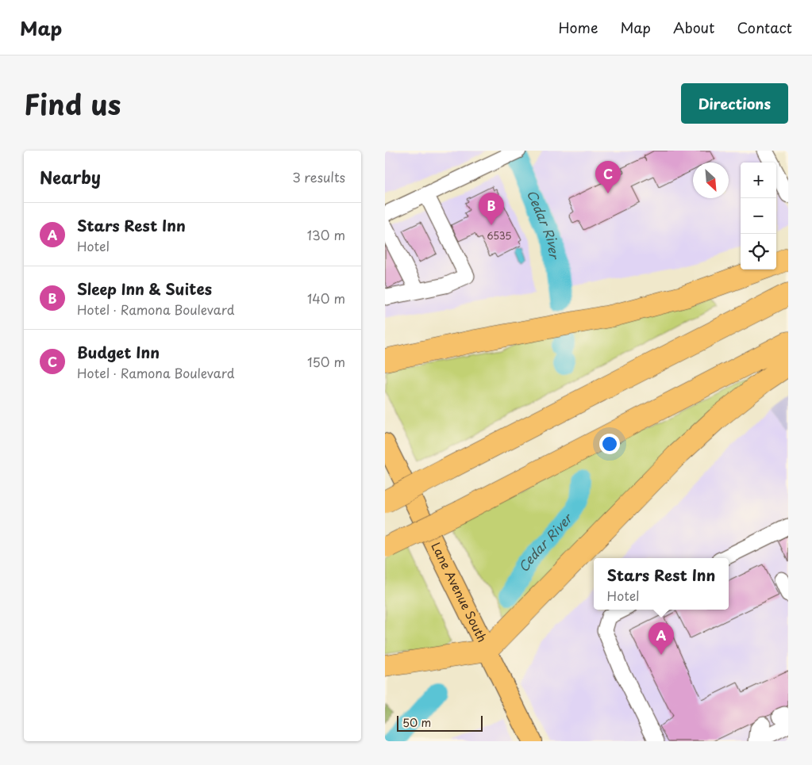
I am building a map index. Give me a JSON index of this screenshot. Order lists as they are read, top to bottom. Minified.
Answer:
{"streets":{"main road":["Lane Avenue South"]},"water":["Cedar River"],"house_numbers":["6535"],"scale_bar":"50 m","north":"bottom right","page":{"header":"Map","nav":["Home","Map","About","Contact"],"title":"Find us","buttons":"Directions","heading":["Nearby","3 results"],"pins":["C","B","A"],"map_buttons":["+","−"],"list":[{"mark":"A","name":"Stars Rest Inn","note":"Hotel","value":"130 m"},{"mark":"B","name":"Sleep Inn & Suites","note":"Hotel · Ramona Boulevard","value":"140 m"},{"mark":"C","name":"Budget Inn","note":"Hotel · Ramona Boulevard","value":"150 m"}],"popup":["Stars Rest Inn","Hotel"],"scale":"50 m"}}
